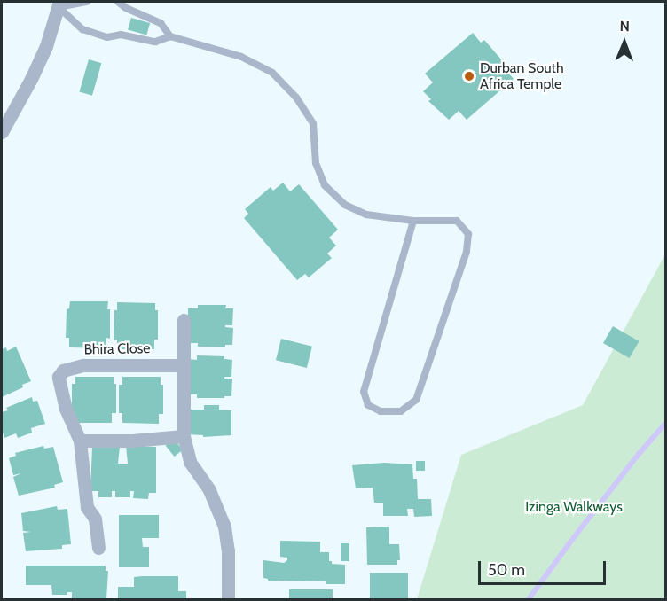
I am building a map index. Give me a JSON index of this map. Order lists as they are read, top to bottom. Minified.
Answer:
{"streets":{"street":["Bhira Close"]},"parks":["Izinga Walkways"],"places":["Durban South Africa Temple"],"scale_bar":"50 m","north":"top"}
